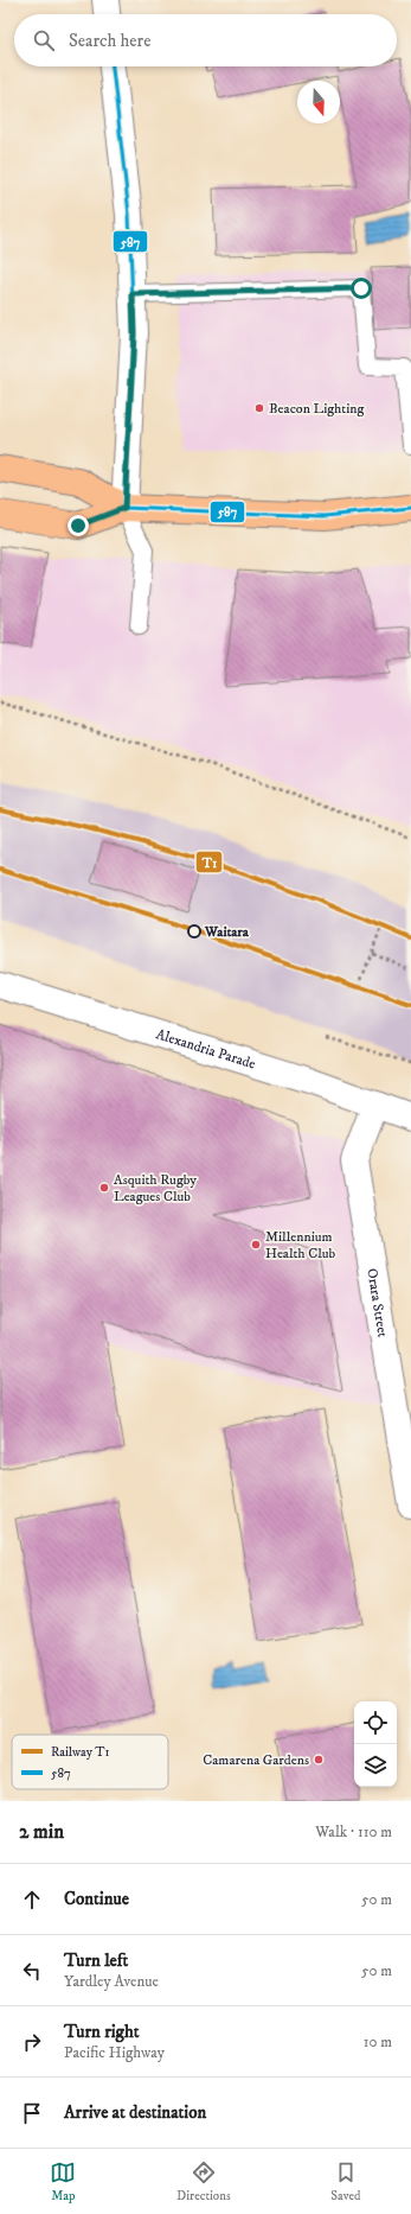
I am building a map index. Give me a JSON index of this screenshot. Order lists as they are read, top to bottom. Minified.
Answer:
{"streets":{"street":["Alexandria Parade","Orara Street"]},"crossings":[["Alexandria Parade","Orara Street"]],"places":["Beacon Lighting","Waitara","Asquith Rugby Leagues Club","Millennium Health Club","Camarena Gardens"],"lines":["transit line 587","rail line T1"],"legend":["Railway T1","587"],"north":"bottom","page":{"search":"Search here","heading":["2 min","Walk · 110 m"],"list":[["Continue","50 m"],["Turn left","Yardley Avenue","50 m"],["Turn right","Pacific Highway","10 m"],"Arrive at destination"],"nav":["Map","Directions","Saved"]}}
